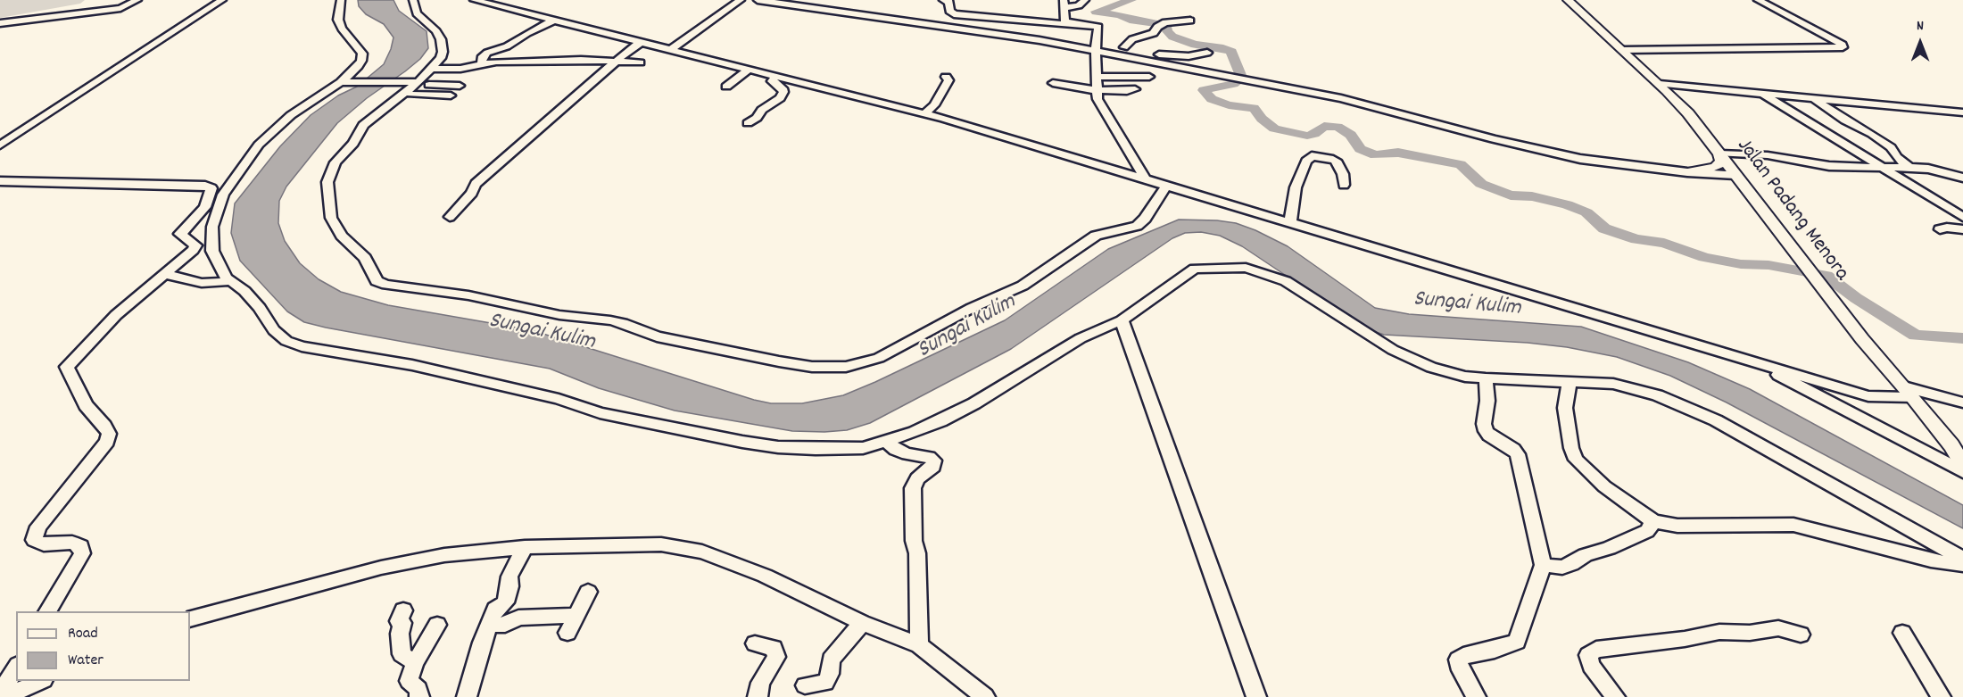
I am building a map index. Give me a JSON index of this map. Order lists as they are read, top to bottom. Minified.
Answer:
{"streets":{"main road":["Jalan Padang Menora"]},"water":["Sungai Kulim"],"legend":["Road","Water"],"north":"top"}
